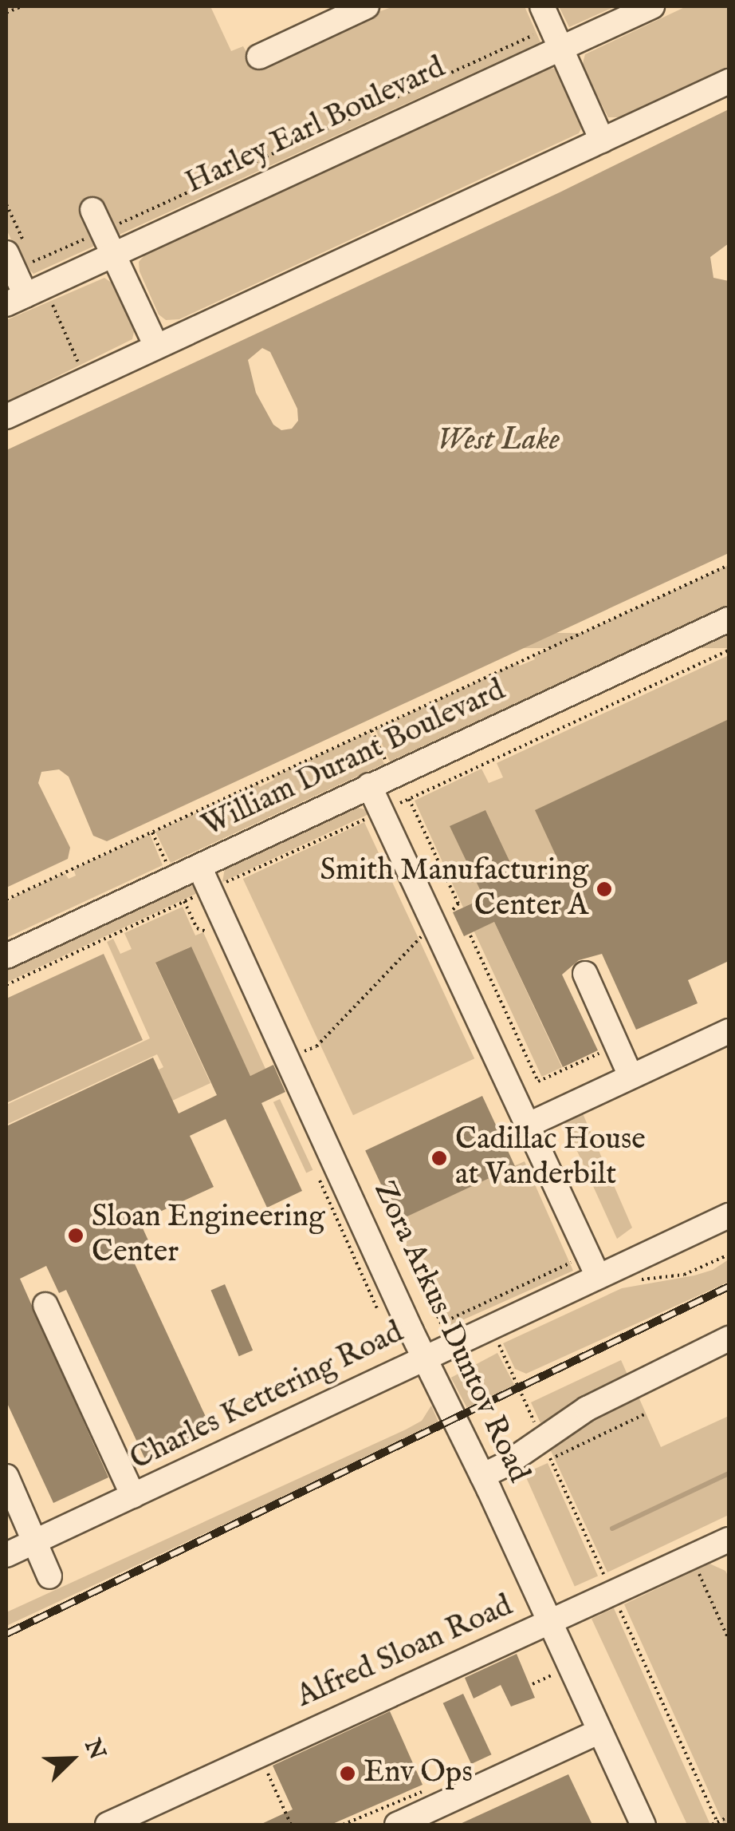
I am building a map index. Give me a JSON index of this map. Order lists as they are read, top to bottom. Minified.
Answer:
{"streets":{"lane":["Harley Earl Boulevard","William Durant Boulevard","Zora Arkus-Duntov Road","Charles Kettering Road","Alfred Sloan Road"]},"crossings":[["William Durant Boulevard","Zora Arkus-Duntov Road"],["Zora Arkus-Duntov Road","Charles Kettering Road"],["Zora Arkus-Duntov Road","Alfred Sloan Road"]],"water":["West Lake"],"places":["Smith Manufacturing Center A","Cadillac House at Vanderbilt","Sloan Engineering Center","Env Ops"],"north":"top right"}
